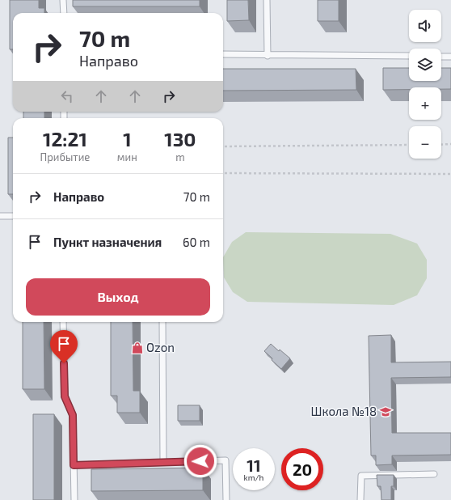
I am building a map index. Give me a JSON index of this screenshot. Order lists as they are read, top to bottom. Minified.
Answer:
{"places":{"shop":["Ozon"],"school or university":["Школа №18"]},"page":{"map_buttons":["+","−"],"turn":["70 m","Направо"],"eta":["12:21","Прибытие","1","мин","130","m"],"list":[{"name":"Направо","value":"70 m"},{"name":"Пункт назначения","value":"60 m"}],"buttons":"Выход","speed":"11 km/h","limit":"20"}}
